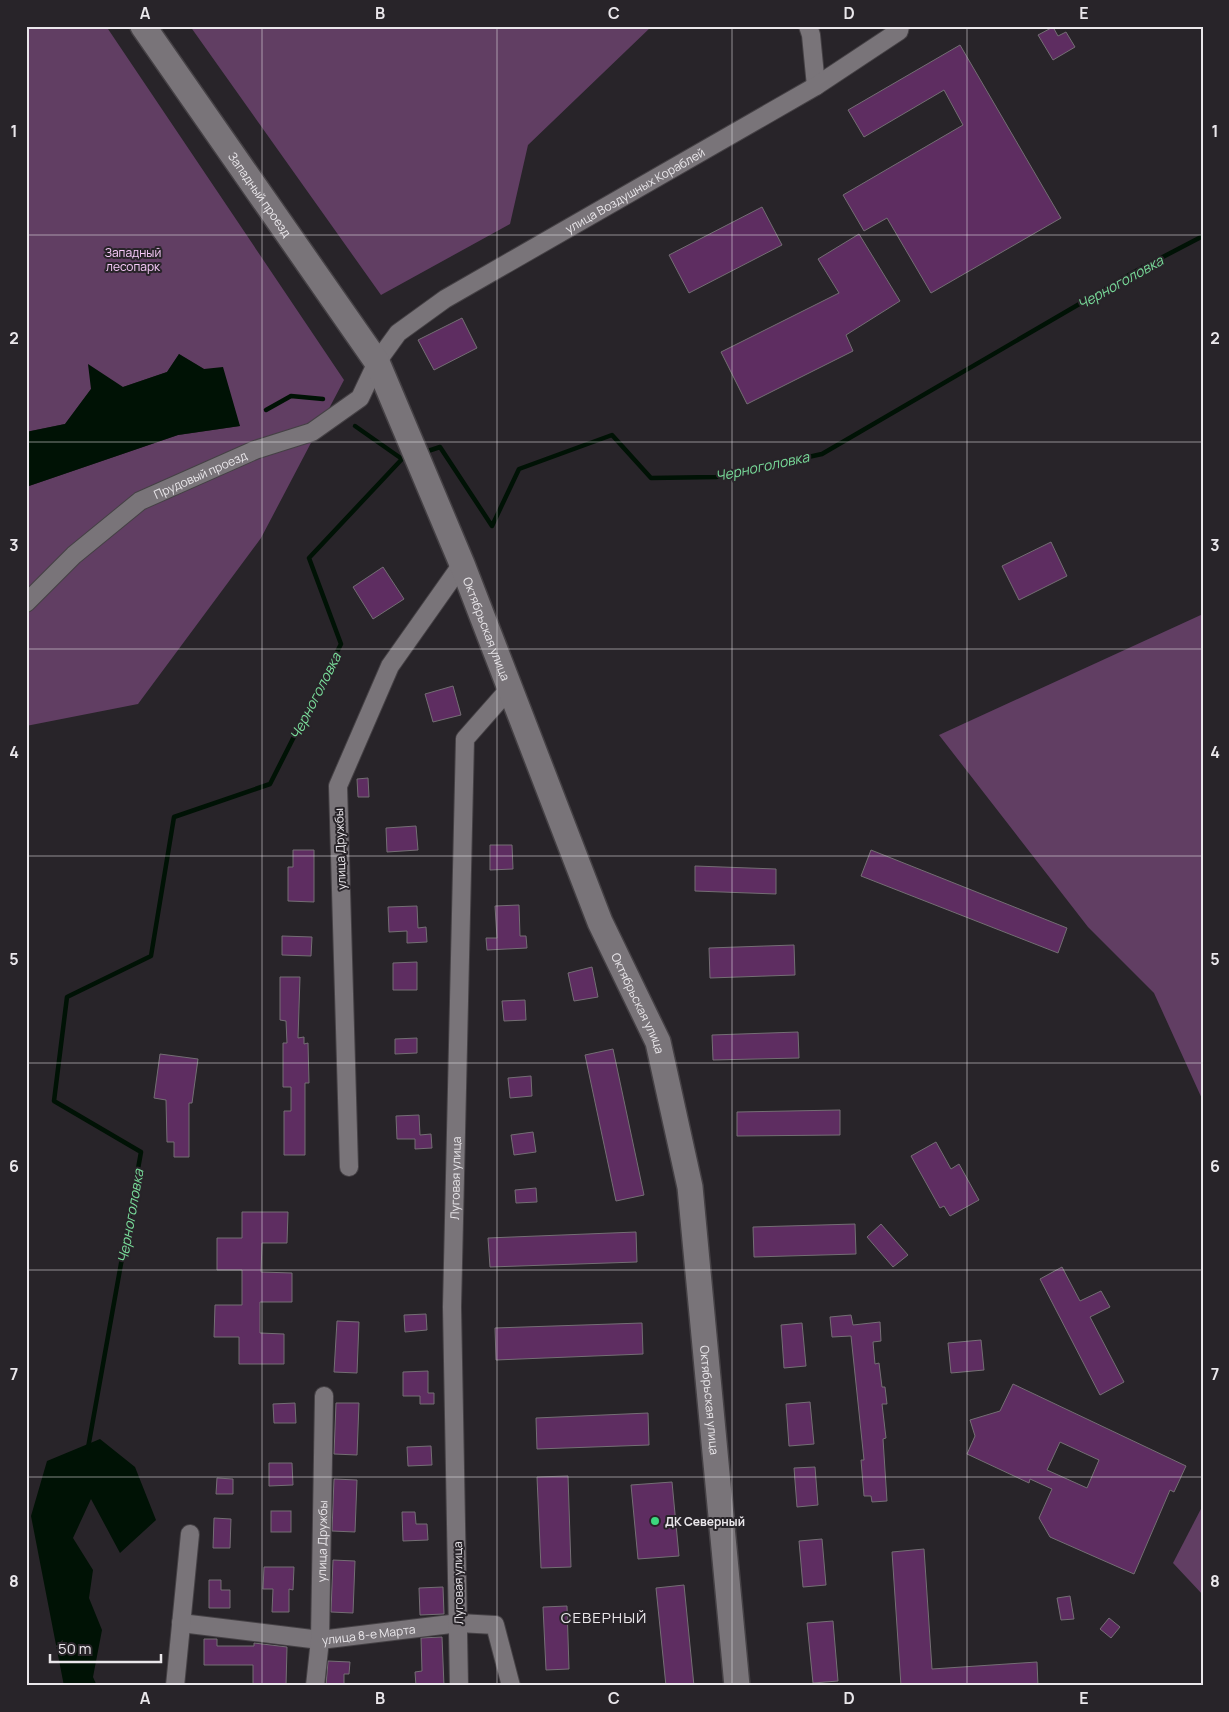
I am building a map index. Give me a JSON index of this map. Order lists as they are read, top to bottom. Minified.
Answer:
{"streets":{"street":["улица Воздушных Кораблей","Западный проезд","Прудовый проезд","Октябрьская улица","улица Дружбы","Луговая улица","улица 8-е Марта"]},"crossings":[["улица Воздушных Кораблей","Западный проезд"],["улица Воздушных Кораблей","Прудовый проезд"],["улица Воздушных Кораблей","Октябрьская улица"],["Западный проезд","Прудовый проезд"],["Западный проезд","Октябрьская улица"],["Прудовый проезд","Октябрьская улица"],["Октябрьская улица","улица Дружбы"],["Октябрьская улица","Луговая улица"],["улица Дружбы","улица 8-е Марта"],["Луговая улица","улица 8-е Марта"]],"districts":["СЕВЕРНЫЙ"],"water":["Черноголовка"],"parks":["Западный лесопарк"],"places":["ДК Северный"],"scale_bar":"50 m","grid":{"columns":["A","B","C","D","E"],"rows":["1","2","3","4","5","6","7","8"]}}
